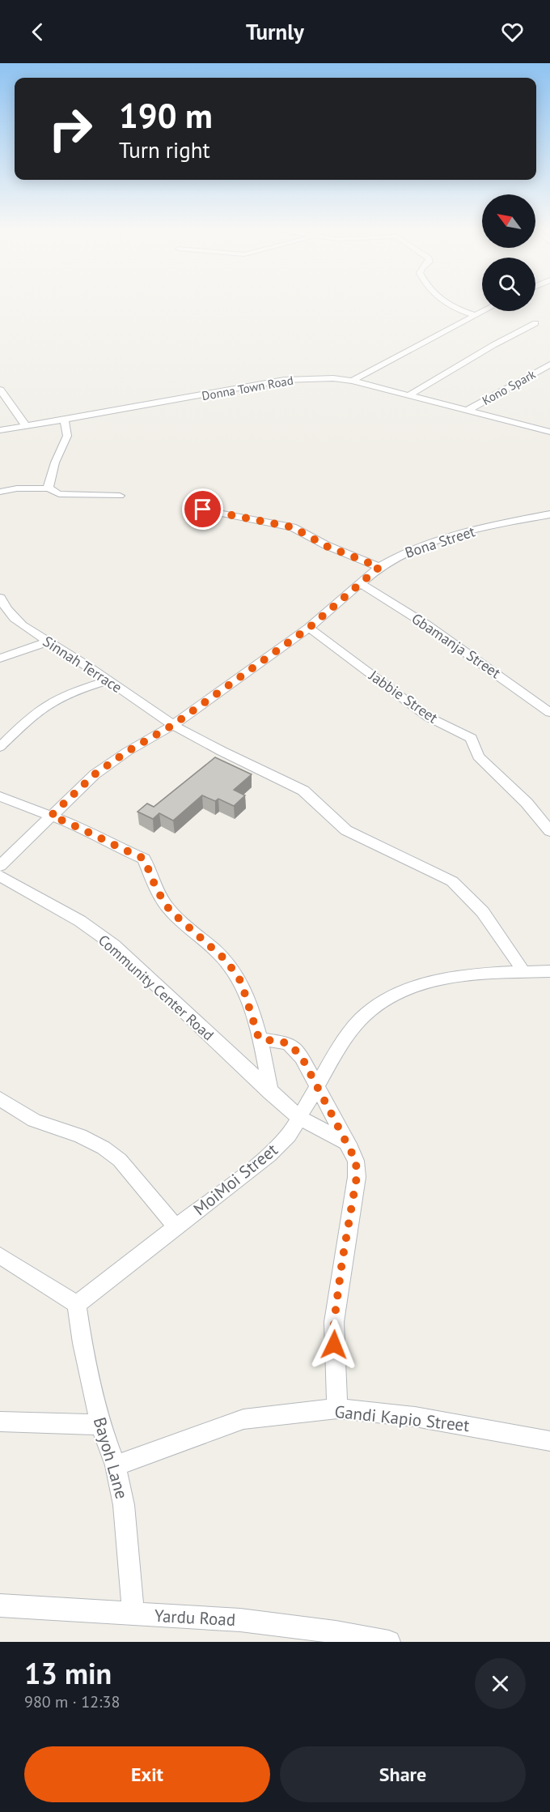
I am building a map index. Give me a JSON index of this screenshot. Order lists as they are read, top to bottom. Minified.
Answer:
{"streets":{"street":["Kono Spark","Donna Town Road","Bona Street","Gbamanja Street","Sinnah Terrace","Jabbie Street","Community Center Road","MoiMoi Street","Gandi Kapio Street","Bayoh Lane","Yardu Road"]},"crossings":[["Kono Spark","Donna Town Road"],["Bona Street","Gbamanja Street"],["Bona Street","Sinnah Terrace"],["Bona Street","Jabbie Street"],["Community Center Road","MoiMoi Street"],["MoiMoi Street","Bayoh Lane"],["Gandi Kapio Street","Bayoh Lane"],["Bayoh Lane","Yardu Road"]],"north":"top left","page":{"header":"Turnly","turn":["190 m","Turn right"],"heading":["13 min","980 m · 12:38"],"buttons":["Exit","Share"]}}
